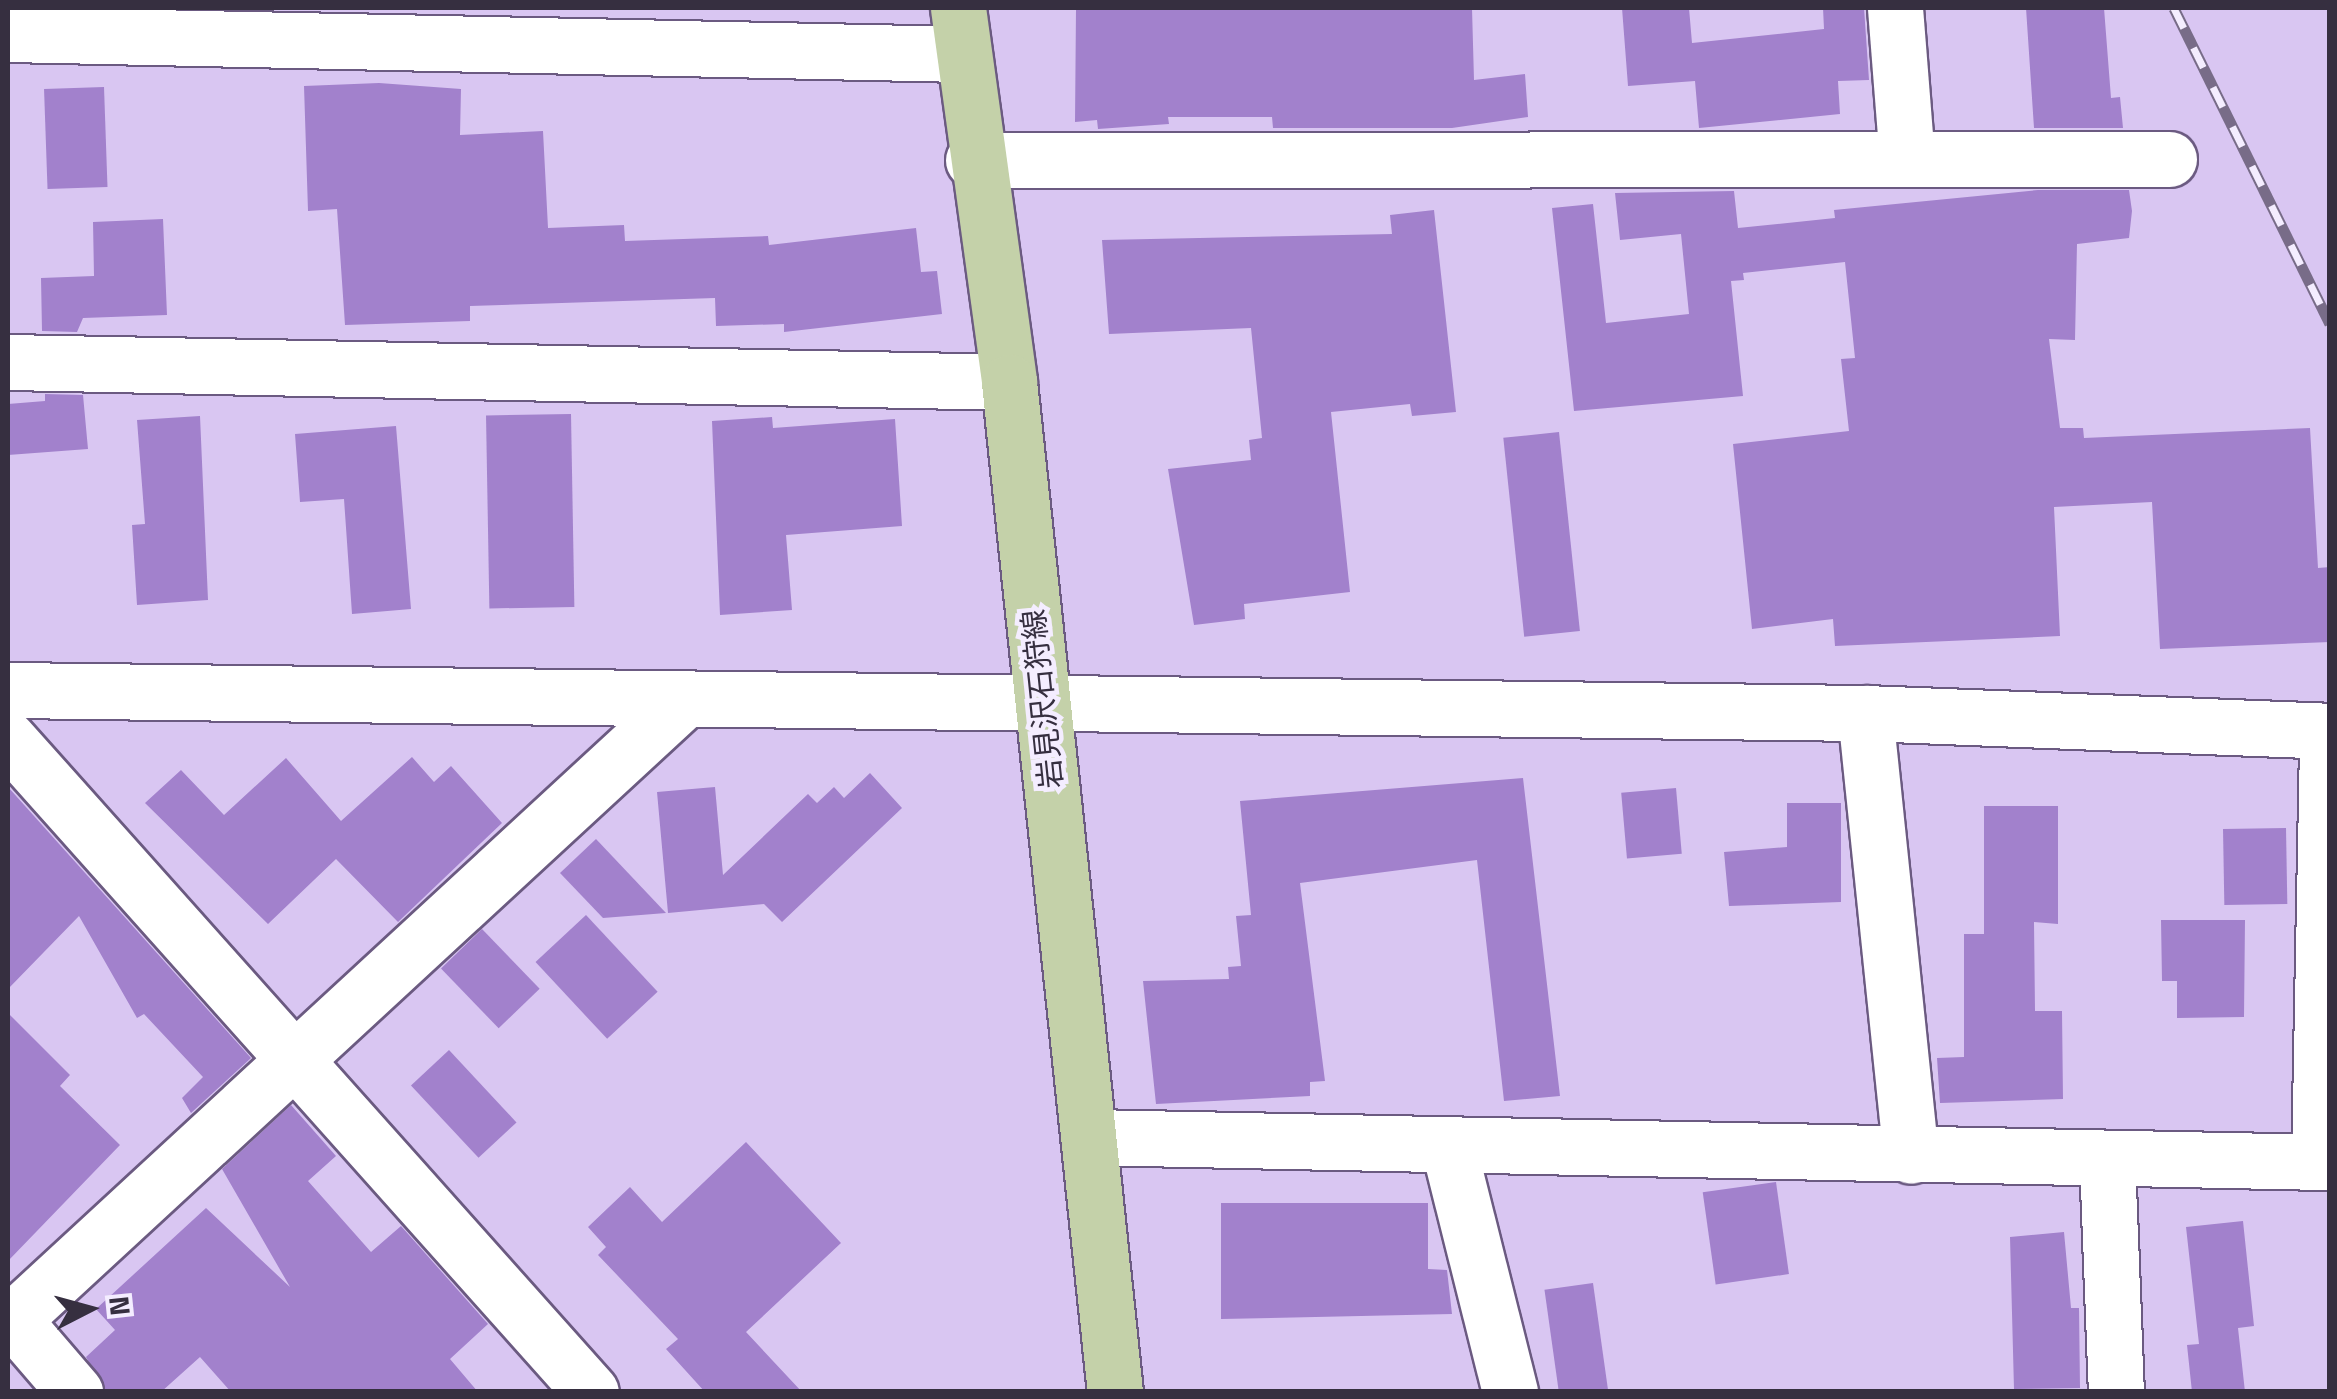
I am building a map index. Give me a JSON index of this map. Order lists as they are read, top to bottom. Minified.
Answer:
{"streets":{"main road":["岩見沢石狩線"]},"north":"right"}
